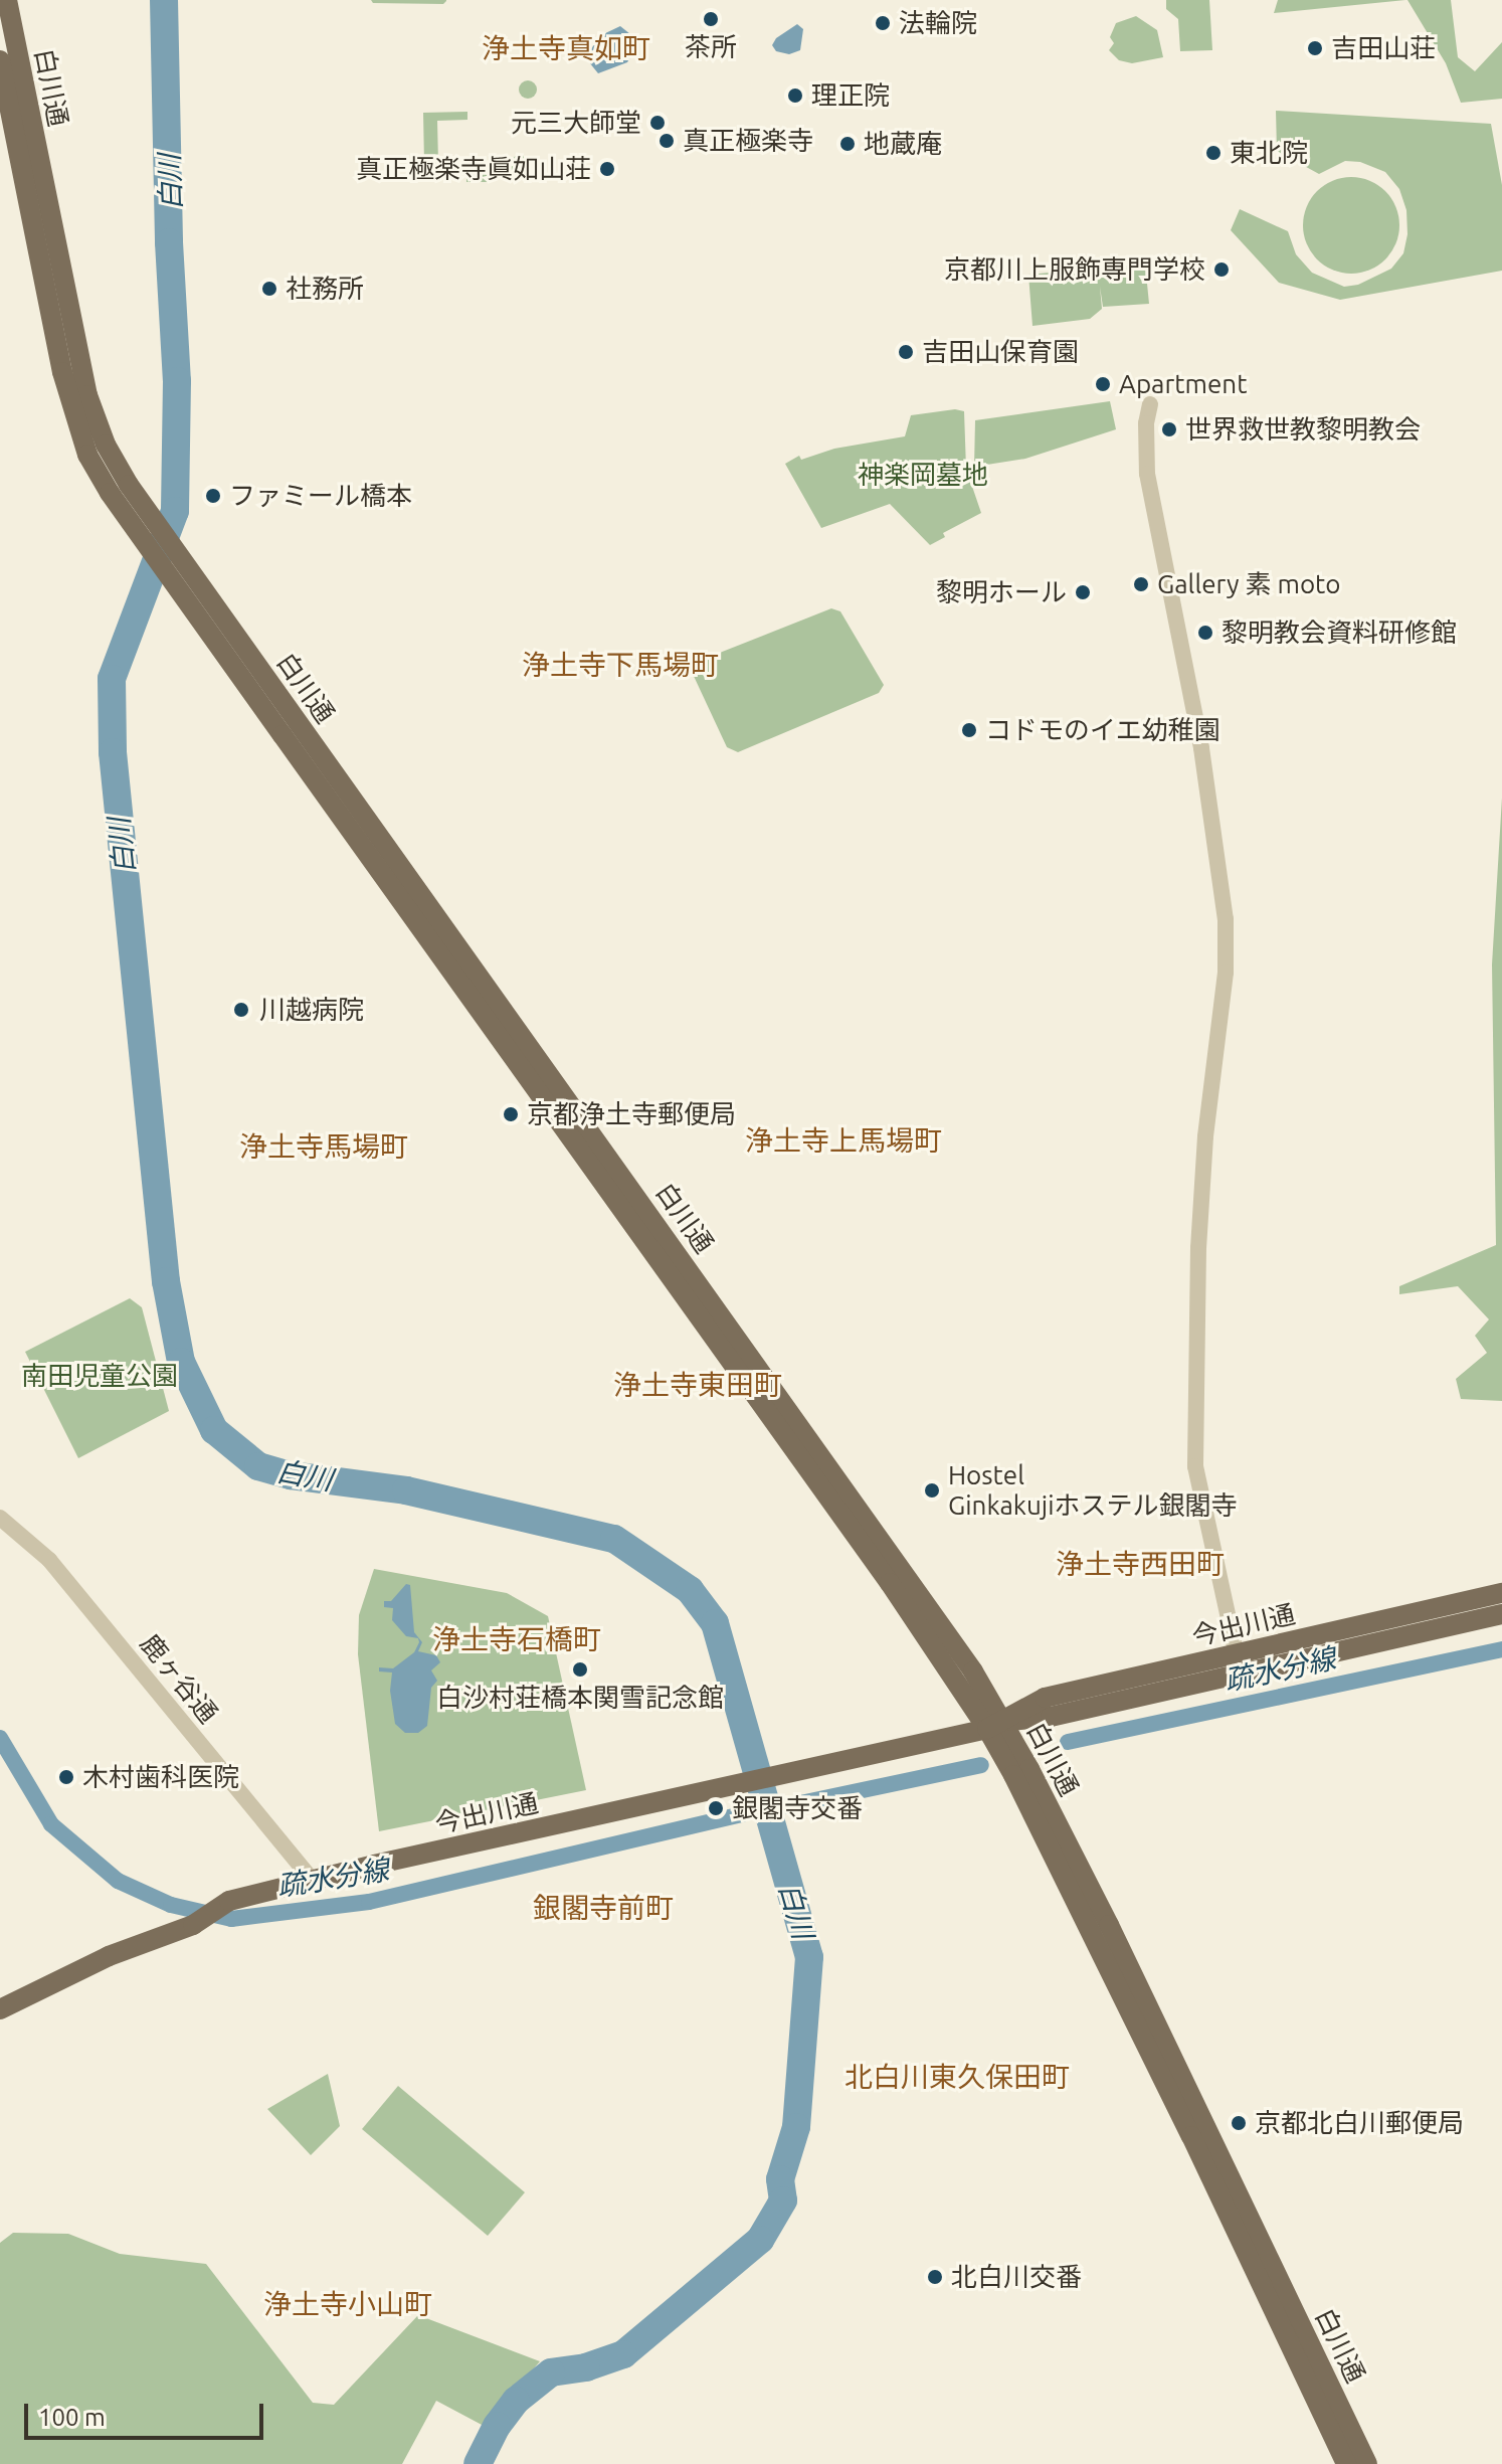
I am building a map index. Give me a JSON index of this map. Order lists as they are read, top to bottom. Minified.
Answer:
{"streets":{"main road":["白川通","今出川通"],"street":["鹿ヶ谷通"]},"crossings":[["白川通","今出川通"],["今出川通","鹿ヶ谷通"]],"districts":["浄土寺真如町","浄土寺下馬場町","浄土寺上馬場町","浄土寺馬場町","浄土寺東田町","浄土寺西田町","浄土寺石橋町","銀閣寺前町","北白川東久保田町","浄土寺小山町"],"water":["白川","疏水分線"],"parks":["神楽岡墓地","南田児童公園"],"places":["茶所","法輪院","吉田山荘","理正院","元三大師堂","真正極楽寺","地蔵庵","東北院","真正極楽寺眞如山荘","京都川上服飾専門学校","社務所","吉田山保育園","Apartment","世界救世教黎明教会","ファミール橋本","Gallery 素 moto","黎明ホール","黎明教会資料研修館","コドモのイエ幼稚園","川越病院","京都浄土寺郵便局","Hostel Ginkakujiホステル銀閣寺","白沙村荘橋本関雪記念館","木村歯科医院","銀閣寺交番","京都北白川郵便局","北白川交番"],"scale_bar":"100 m"}
